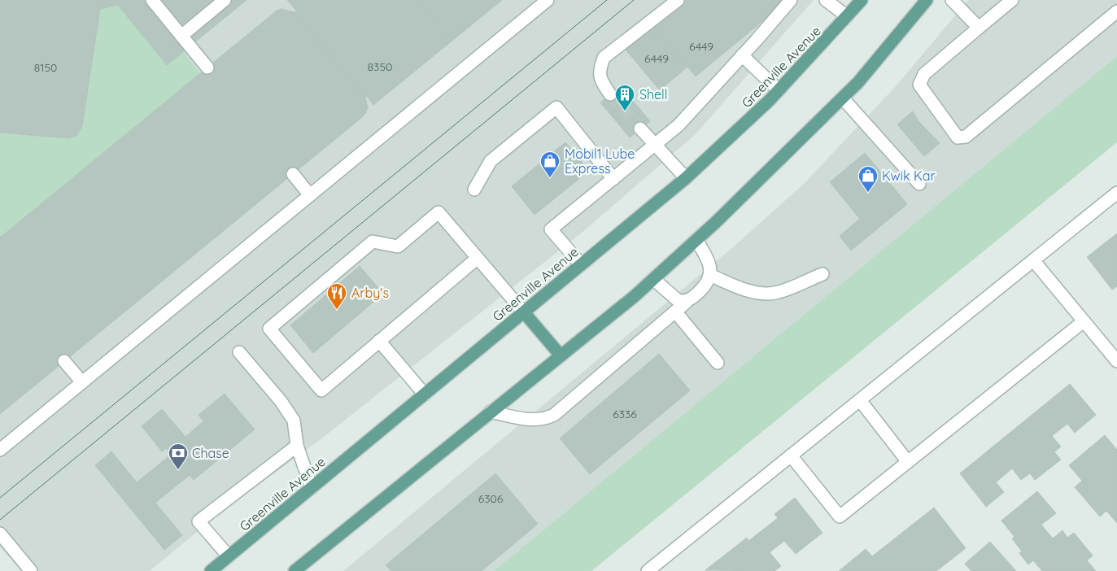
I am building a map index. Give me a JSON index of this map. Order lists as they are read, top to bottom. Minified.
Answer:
{"streets":{"main road":["Greenville Avenue"]},"places":{"building":["Shell"],"shop":["Mobil1 Lube Express","Kwik Kar"],"restaurant":["Arby's"],"bank":["Chase"]},"house_numbers":["6449","6449","8350","8150","6336","6306"]}
